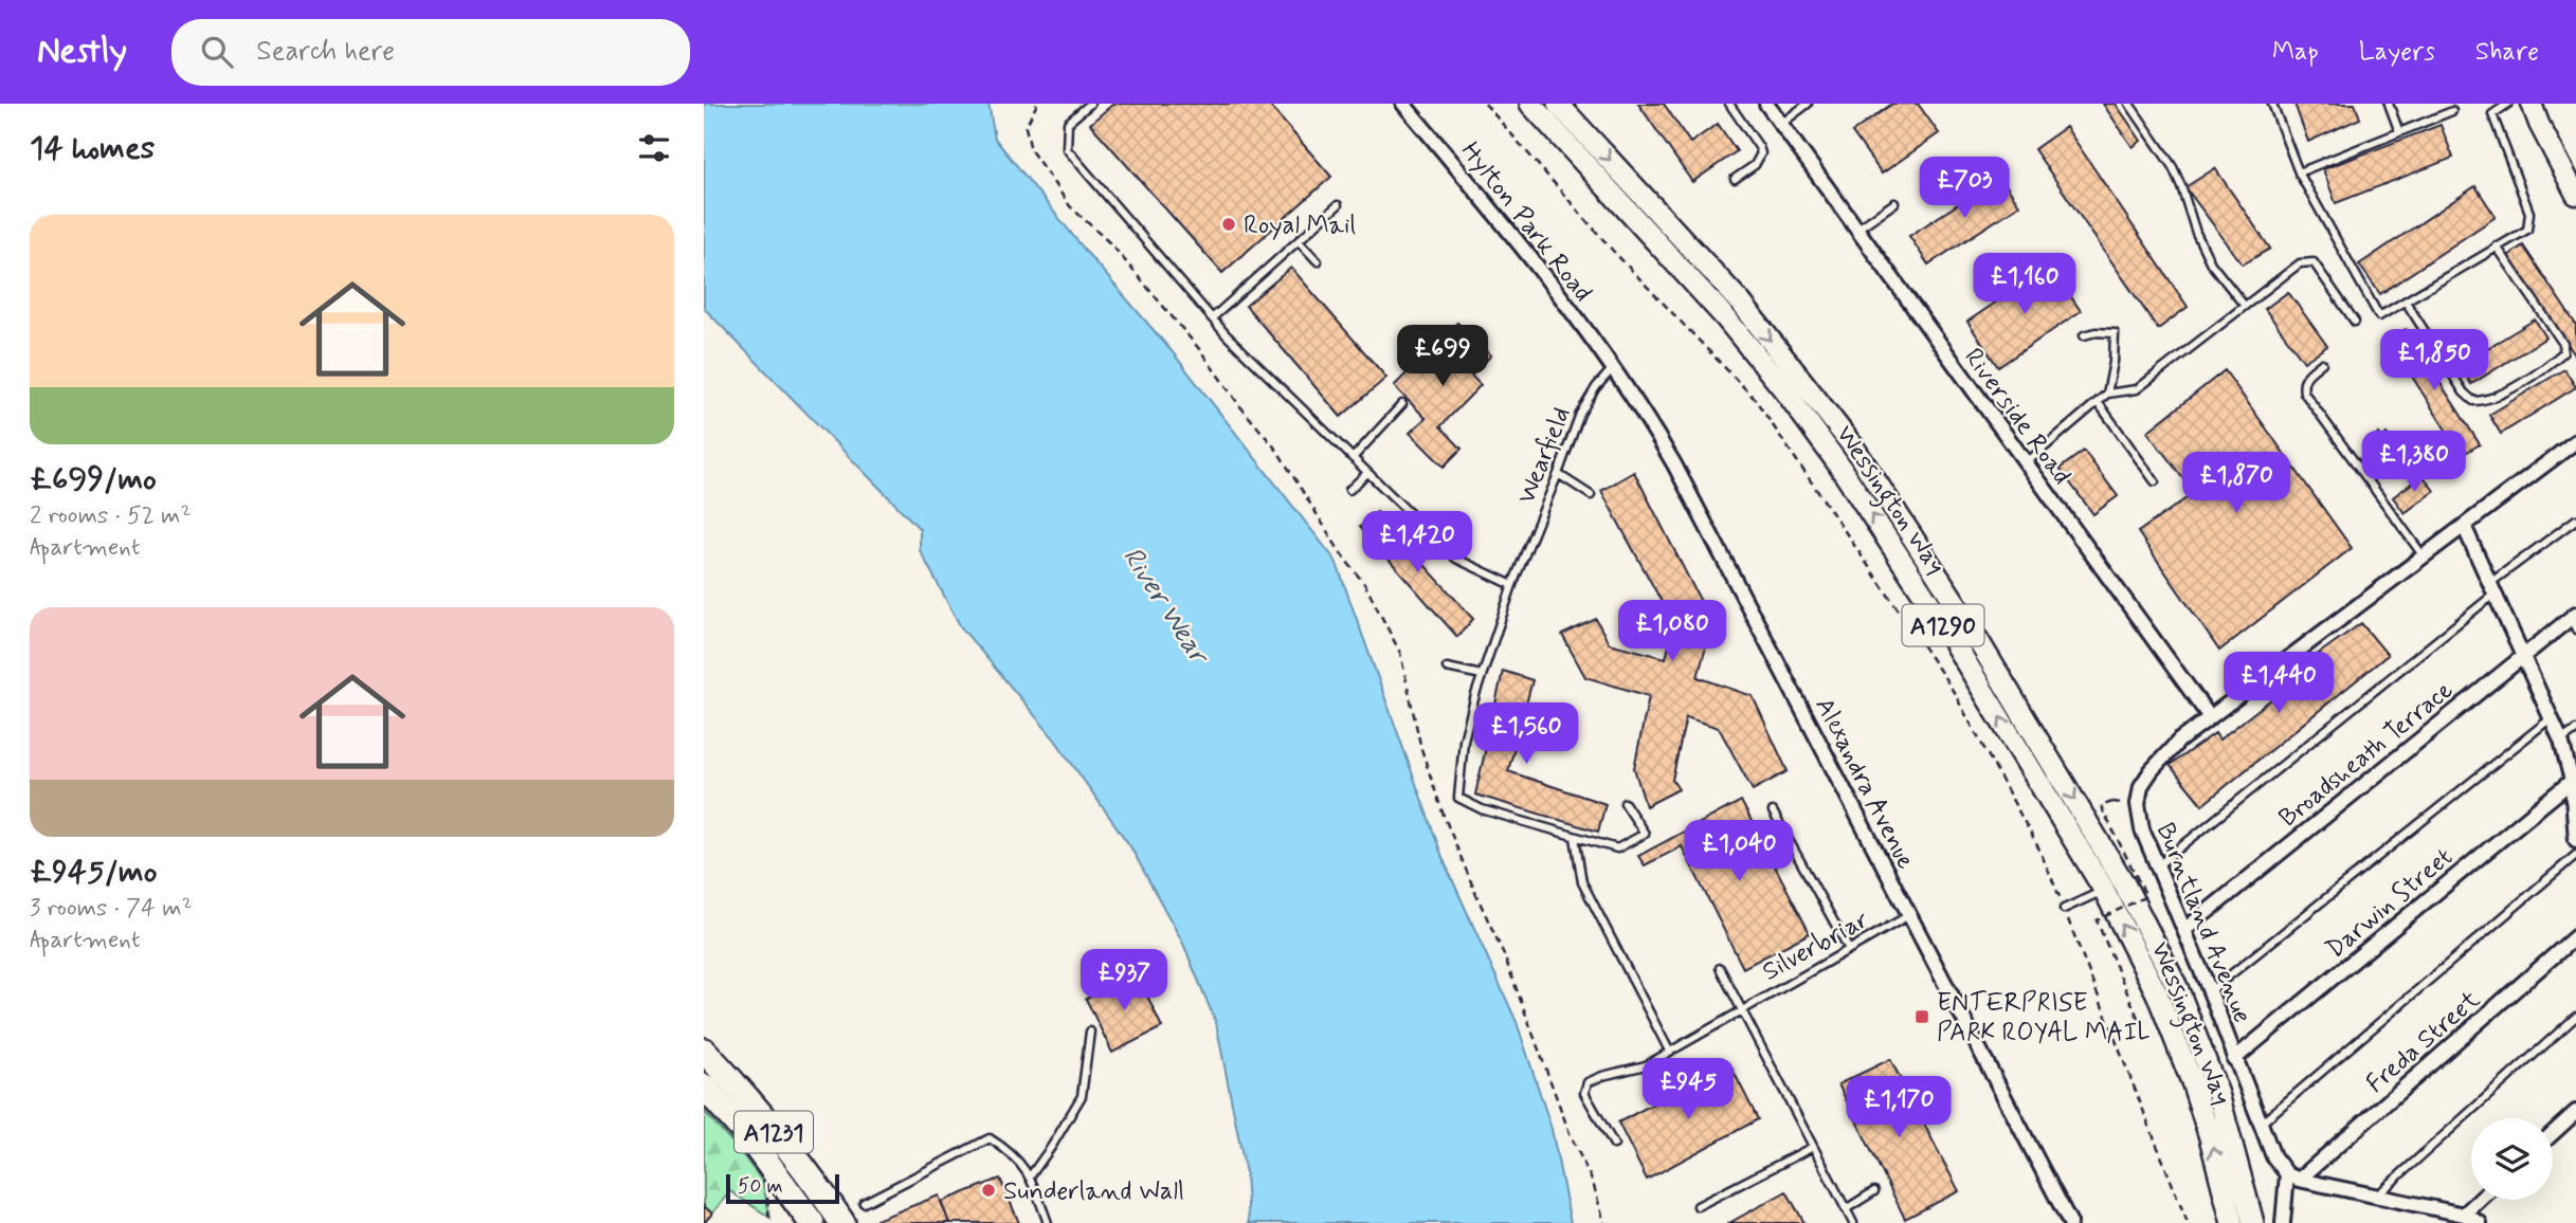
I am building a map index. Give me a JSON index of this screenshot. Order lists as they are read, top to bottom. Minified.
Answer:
{"streets":{"highway":["A1231"],"main road":["Wessington Way","A1290"],"street":["Hylton Park Road","Riverside Road","Broadsheath Terrace","Alexandra Avenue","Darwin Street","Burntland Avenue","Freda Street"],"lane":["Wearfield","Silverbriar"]},"crossings":[["Hylton Park Road","Wearfield"],["Hylton Park Road","Alexandra Avenue"],["Riverside Road","Burntland Avenue"],["Wearfield","Alexandra Avenue"],["Broadsheath Terrace","Burntland Avenue"],["Alexandra Avenue","Silverbriar"],["Darwin Street","Burntland Avenue"],["Burntland Avenue","Freda Street"]],"water":["River Wear"],"places":{"other":["Royal Mail","Sunderland Wall"],"transit":["ENTERPRISE PARK ROYAL MAIL"]},"scale_bar":"50 m","page":{"header":"Nestly","search":"Search here","nav":["Map","Layers","Share"],"heading":"14 homes","price":["£703","£1,160","£699","£1,850","£1,380","£1,870","£1,420","£1,080","£1,440","£1,560","£1,040","£937","£945","£1,170"],"list":[{"name":"£699/mo","note":"2 rooms · 52 m² · Apartment"},{"name":"£945/mo","note":"3 rooms · 74 m² · Apartment"}],"scale":"50 m"}}
